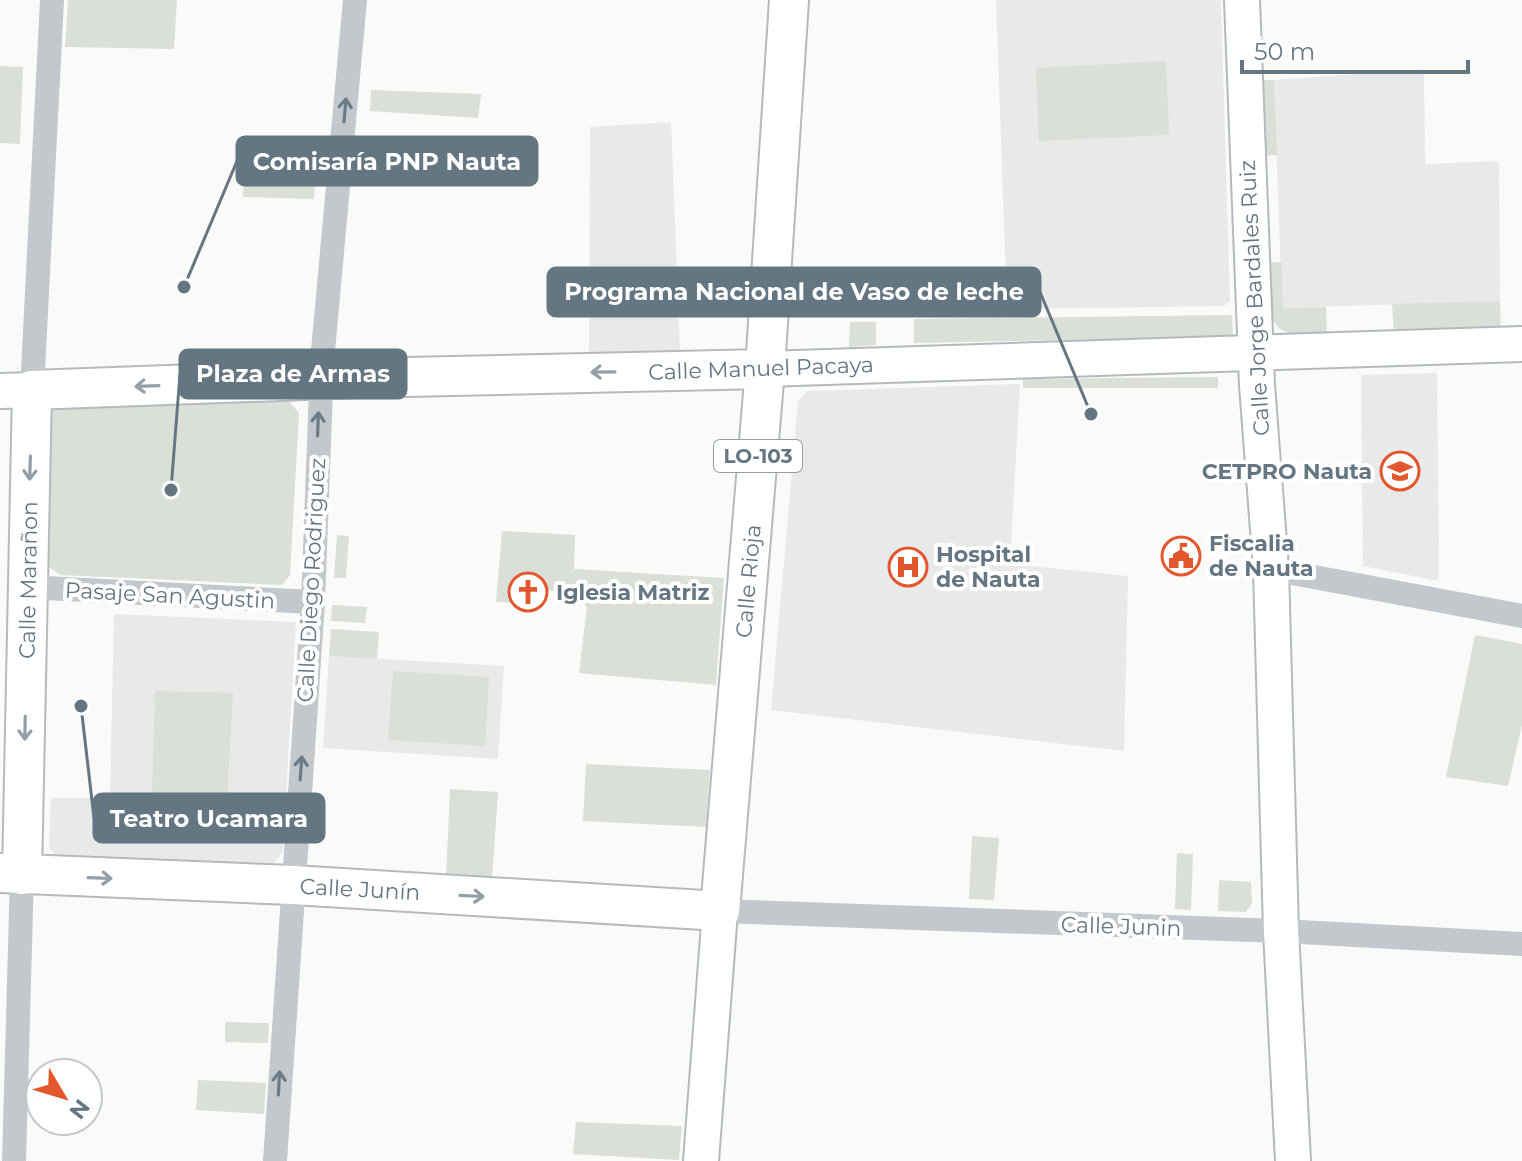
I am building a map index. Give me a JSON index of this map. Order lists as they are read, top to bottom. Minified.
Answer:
{"streets":{"main road":["Calle Manuel Pacaya","LO-103","Calle Marañon","Calle Rioja","Calle Junín"],"street":["Calle Jorge Bardales Ruiz","Calle Diego Rodriguez","Pasaje San Agustin","Calle Junin"]},"crossings":[["Calle Jorge Bardales Ruiz","Calle Manuel Pacaya"],["Calle Jorge Bardales Ruiz","Calle Junin"],["Calle Manuel Pacaya","Calle Marañon"],["Calle Manuel Pacaya","Calle Diego Rodriguez"],["Calle Manuel Pacaya","Calle Rioja"],["Calle Marañon","Pasaje San Agustin"],["Calle Marañon","Calle Junín"],["Calle Diego Rodriguez","Pasaje San Agustin"],["Calle Diego Rodriguez","Calle Junín"],["Calle Rioja","Calle Junín"],["Calle Rioja","Calle Junin"],["Calle Junín","Calle Junin"]],"one_way":["Calle Manuel Pacaya","Calle Marañon","Calle Diego Rodriguez","Calle Junín"],"places":{"other":["Comisaría PNP Nauta","Programa Nacional de Vaso de leche","Plaza de Armas","Teatro Ucamara"],"school or university":["CETPRO Nauta"],"public building":["Fiscalia de Nauta"],"hospital":["Hospital de Nauta"],"church":["Iglesia Matriz"]},"scale_bar":"50 m","north":"bottom right"}
